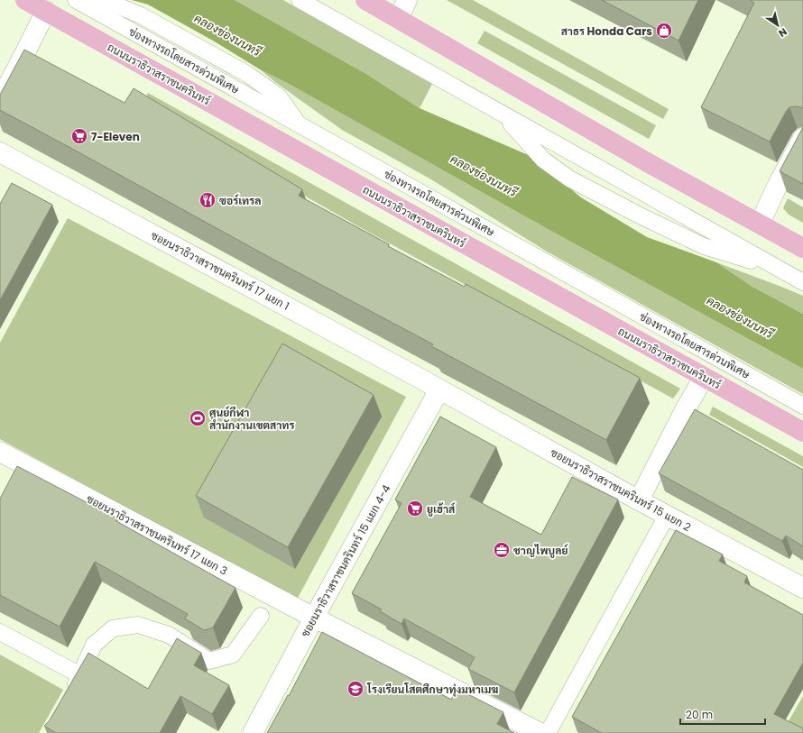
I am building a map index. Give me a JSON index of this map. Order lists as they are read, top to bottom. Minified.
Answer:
{"streets":{"main road":["ถนนนราธิวาสราชนครินทร์"],"street":["ซอยนราธิวาสราชนครินทร์ 17 แยก 1","ซอยนราธิวาสราชนครินทร์ 15 แยก 2","ซอยนราธิวาสราชนครินทร์ 17 แยก 3","ซอยนราธิวาสราชนครินทร์ 15 แยก 4-4"],"lane":["ช่องทางรถโดยสารด่วนพิเศษ"]},"crossings":[["ซอยนราธิวาสราชนครินทร์ 17 แยก 1","ซอยนราธิวาสราชนครินทร์ 15 แยก 2"],["ซอยนราธิวาสราชนครินทร์ 17 แยก 1","ซอยนราธิวาสราชนครินทร์ 15 แยก 4-4"],["ซอยนราธิวาสราชนครินทร์ 15 แยก 2","ซอยนราธิวาสราชนครินทร์ 15 แยก 4-4"],["ซอยนราธิวาสราชนครินทร์ 17 แยก 3","ซอยนราธิวาสราชนครินทร์ 15 แยก 4-4"]],"water":["คลองช่องนนทรี"],"places":{"shop":["สาธร Honda Cars"],"supermarket":["7-Eleven","ยูเฮ้าส์"],"restaurant":["ซอร์เทรล"],"sports":["ศูนย์กีฬา สำนักงานเขตสาทร"],"office":["ชาญไพบูลย์"],"school or university":["โรงเรียนโสตศึกษาทุ่งมหาเมฆ"]},"scale_bar":"20 m","north":"bottom right"}
